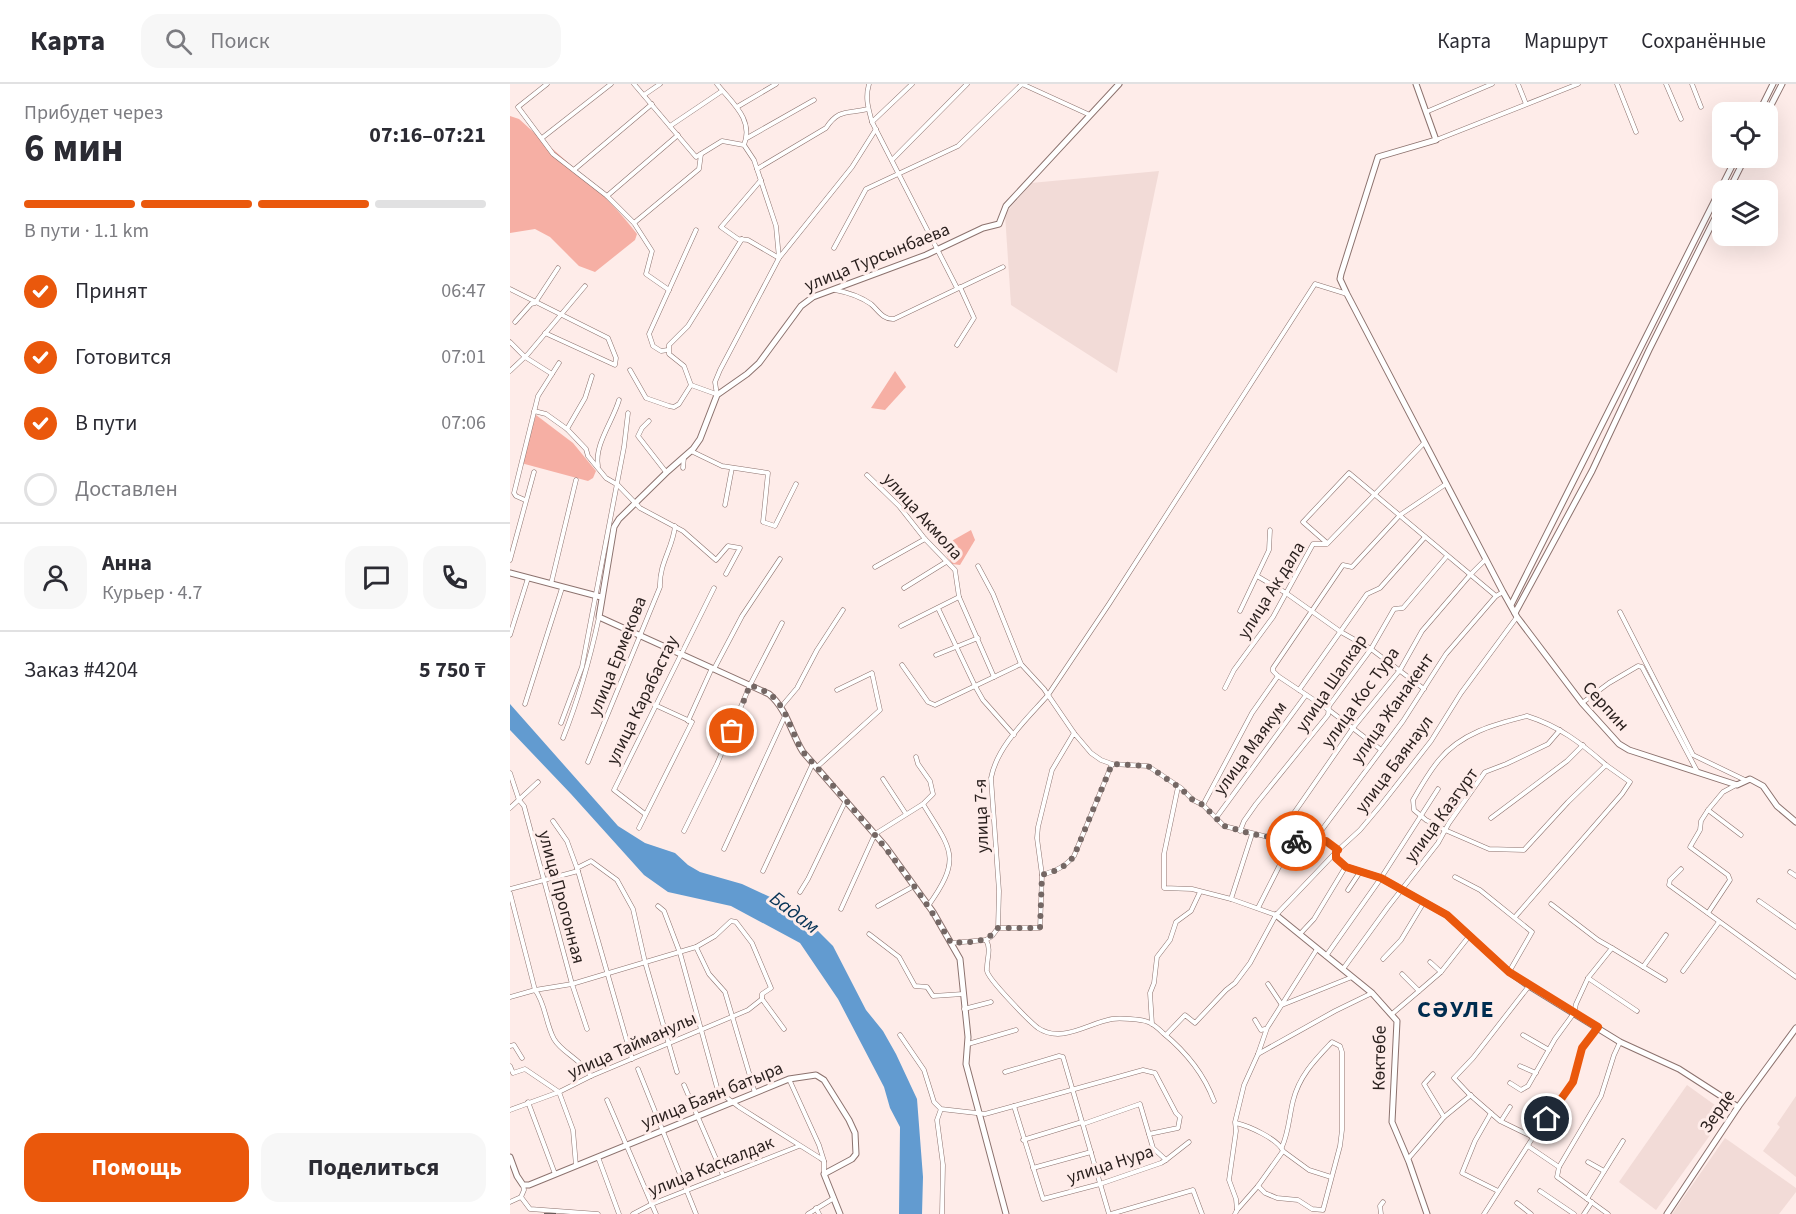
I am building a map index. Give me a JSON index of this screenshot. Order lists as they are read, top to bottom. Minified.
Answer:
{"streets":{"street":["улица Турсынбаева","улица Акмола","улица Ак дала","улица Ермекова","улица Шалкар","улица Кос Тура","улица Карабастау","Серпин","улица Жанакент","улица Маякум","улица Баянаул","улица Казгурт","улица 7-я","улица Прогонная","улица Тайманулы","Көктөбе","улица Баян батыра","Зерде","улица Нура","улица Каскалдак"]},"crossings":[["улица Ак дала","Серпин"],["улица Кос Тура","Серпин"],["Серпин","улица Жанакент"],["Серпин","улица Баянаул"],["Серпин","улица 7-я"],["улица Баянаул","Көктөбе"],["улица Казгурт","Көктөбе"]],"districts":["СӘУЛЕ"],"water":["Бадам"],"page":{"header":"Карта","search":"Поиск","nav":["Карта","Маршрут","Сохранённые"],"heading":["6 мин","Прибудет через","07:16–07:21"],"panel":["Анна","Курьер · 4.7","Заказ #4204","5 750 ₸"],"bar":"В пути · 1.1 km","list":[["Принят","06:47"],["Готовится","07:01"],["В пути","07:06"],"Доставлен"],"buttons":["Помощь","Поделиться"]}}
